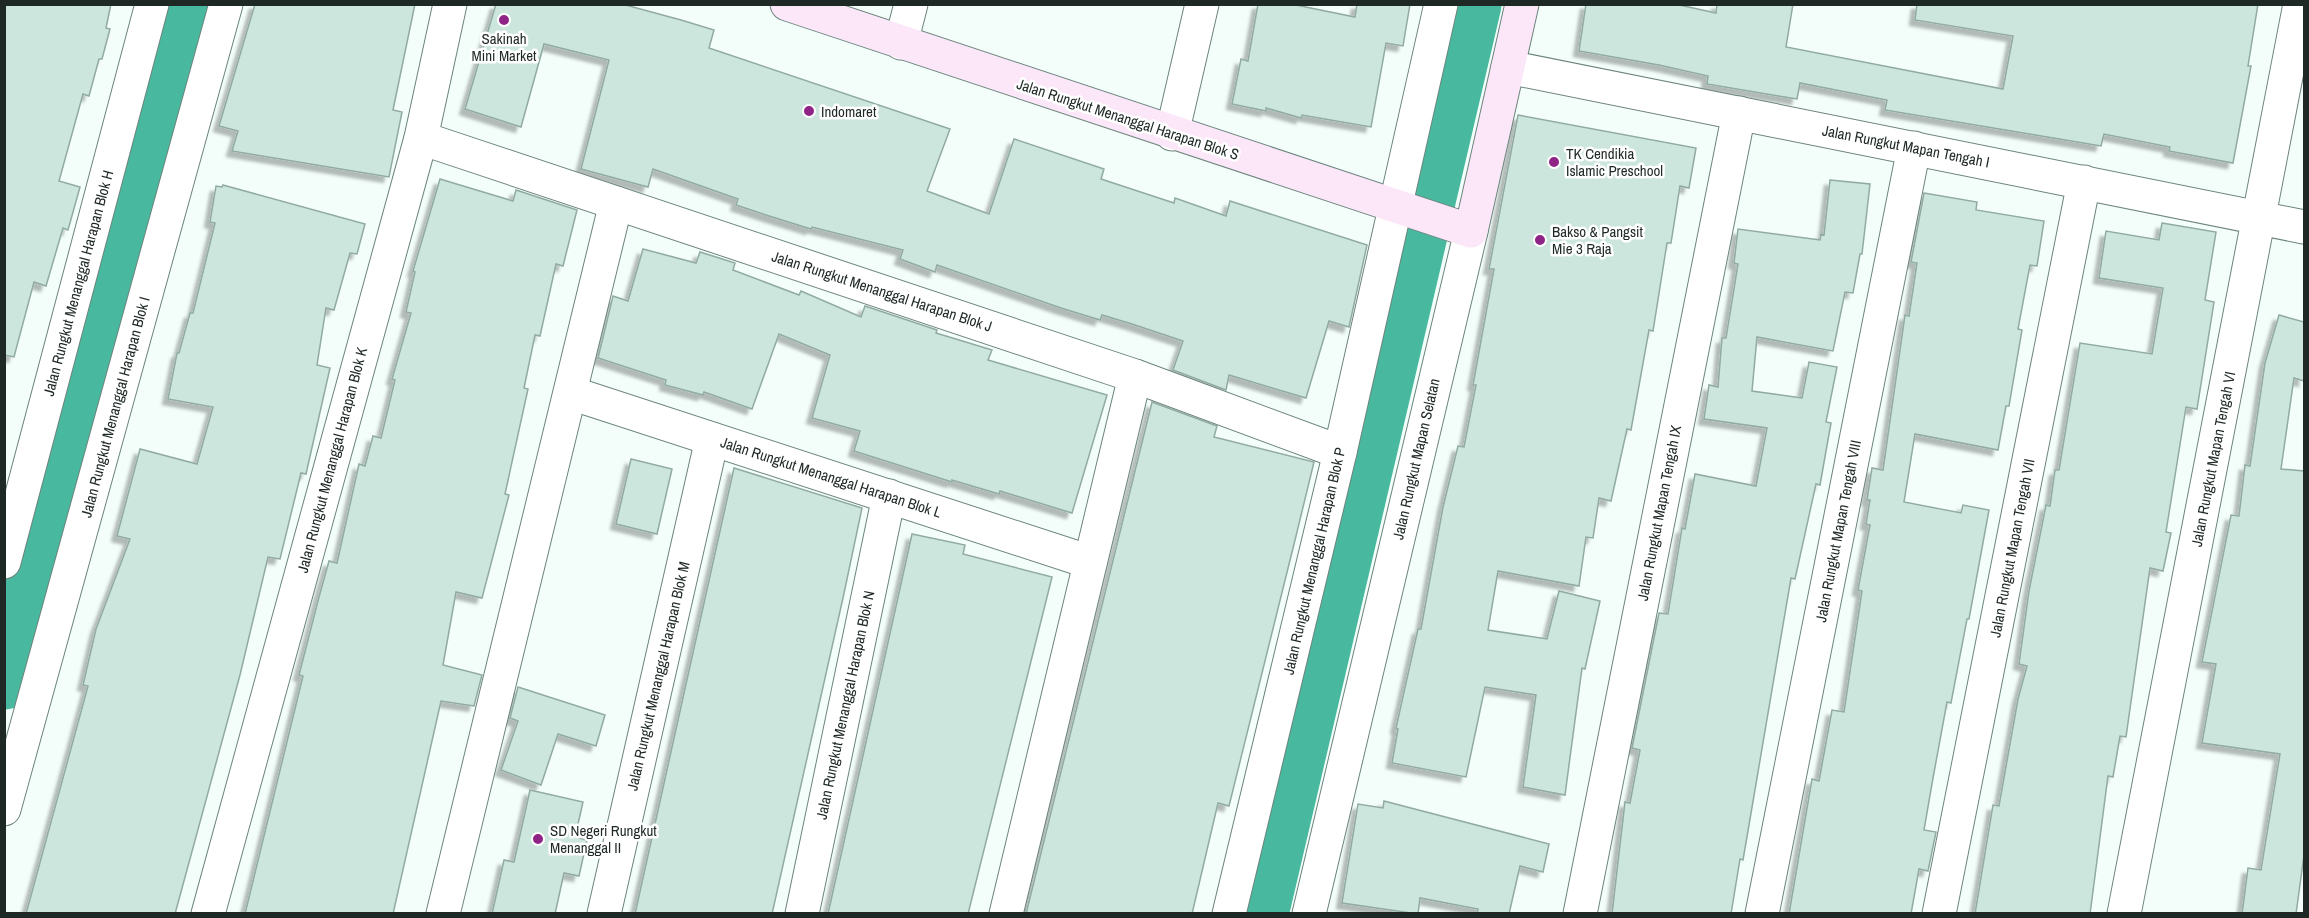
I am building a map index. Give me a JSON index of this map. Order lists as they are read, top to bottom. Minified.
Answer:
{"streets":{"street":["Jalan Rungkut Menanggal Harapan Blok S","Jalan Rungkut Mapan Tengah I","Jalan Rungkut Menanggal Harapan Blok H","Jalan Rungkut Menanggal Harapan Blok J","Jalan Rungkut Menanggal Harapan Blok I","Jalan Rungkut Mapan Selatan","Jalan Rungkut Mapan Tengah VI","Jalan Rungkut Menanggal Harapan Blok K","Jalan Rungkut Menanggal Harapan Blok L","Jalan Rungkut Mapan Tengah IX","Jalan Rungkut Mapan Tengah VIII","Jalan Rungkut Mapan Tengah VII","Jalan Rungkut Menanggal Harapan Blok P","Jalan Rungkut Menanggal Harapan Blok M","Jalan Rungkut Menanggal Harapan Blok N"]},"crossings":[["Jalan Rungkut Menanggal Harapan Blok S","Jalan Rungkut Mapan Selatan"],["Jalan Rungkut Menanggal Harapan Blok S","Jalan Rungkut Menanggal Harapan Blok P"],["Jalan Rungkut Mapan Tengah I","Jalan Rungkut Mapan Selatan"],["Jalan Rungkut Mapan Tengah I","Jalan Rungkut Mapan Tengah VI"],["Jalan Rungkut Mapan Tengah I","Jalan Rungkut Mapan Tengah IX"],["Jalan Rungkut Mapan Tengah I","Jalan Rungkut Mapan Tengah VIII"],["Jalan Rungkut Mapan Tengah I","Jalan Rungkut Mapan Tengah VII"],["Jalan Rungkut Menanggal Harapan Blok J","Jalan Rungkut Menanggal Harapan Blok K"],["Jalan Rungkut Menanggal Harapan Blok J","Jalan Rungkut Menanggal Harapan Blok P"],["Jalan Rungkut Menanggal Harapan Blok L","Jalan Rungkut Menanggal Harapan Blok M"],["Jalan Rungkut Menanggal Harapan Blok L","Jalan Rungkut Menanggal Harapan Blok N"]],"places":["Sakinah Mini Market","Indomaret","TK Cendikia Islamic Preschool","Bakso & Pangsit Mie 3 Raja","SD Negeri Rungkut Menanggal II"]}
